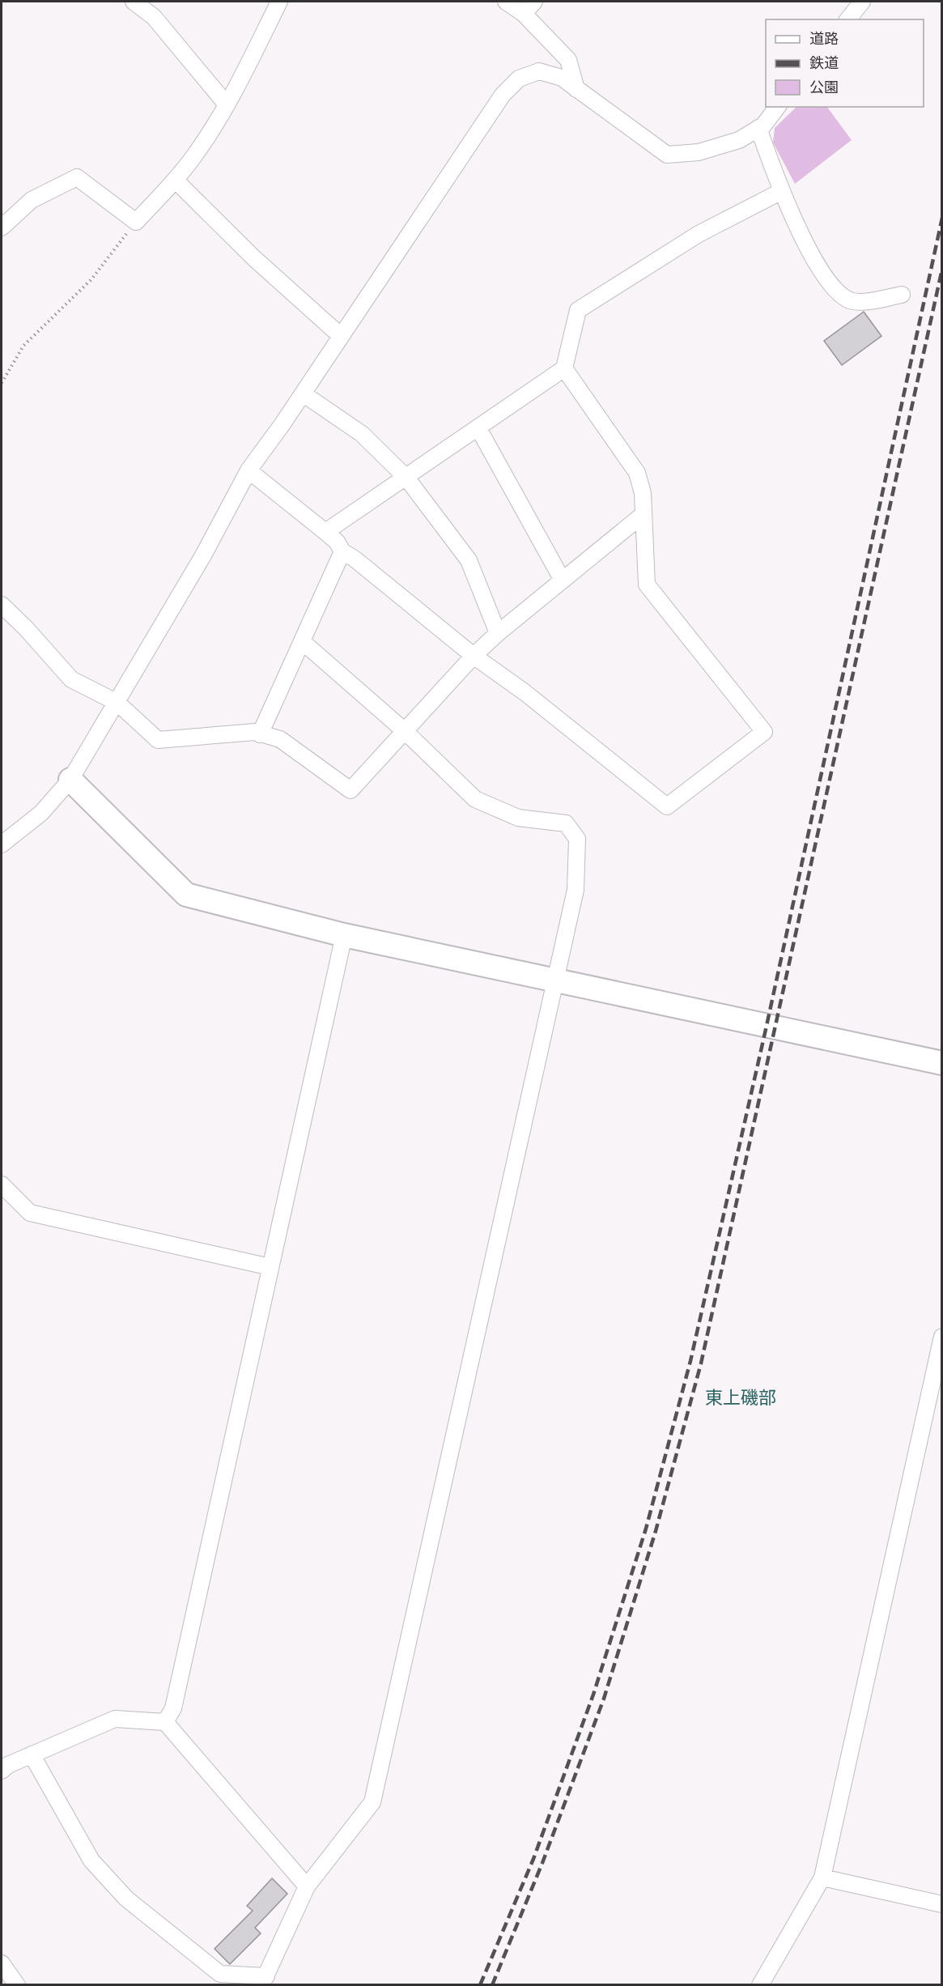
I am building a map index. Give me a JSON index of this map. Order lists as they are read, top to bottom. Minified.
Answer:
{"districts":["東上磯部"],"legend":["道路","鉄道","公園"]}
